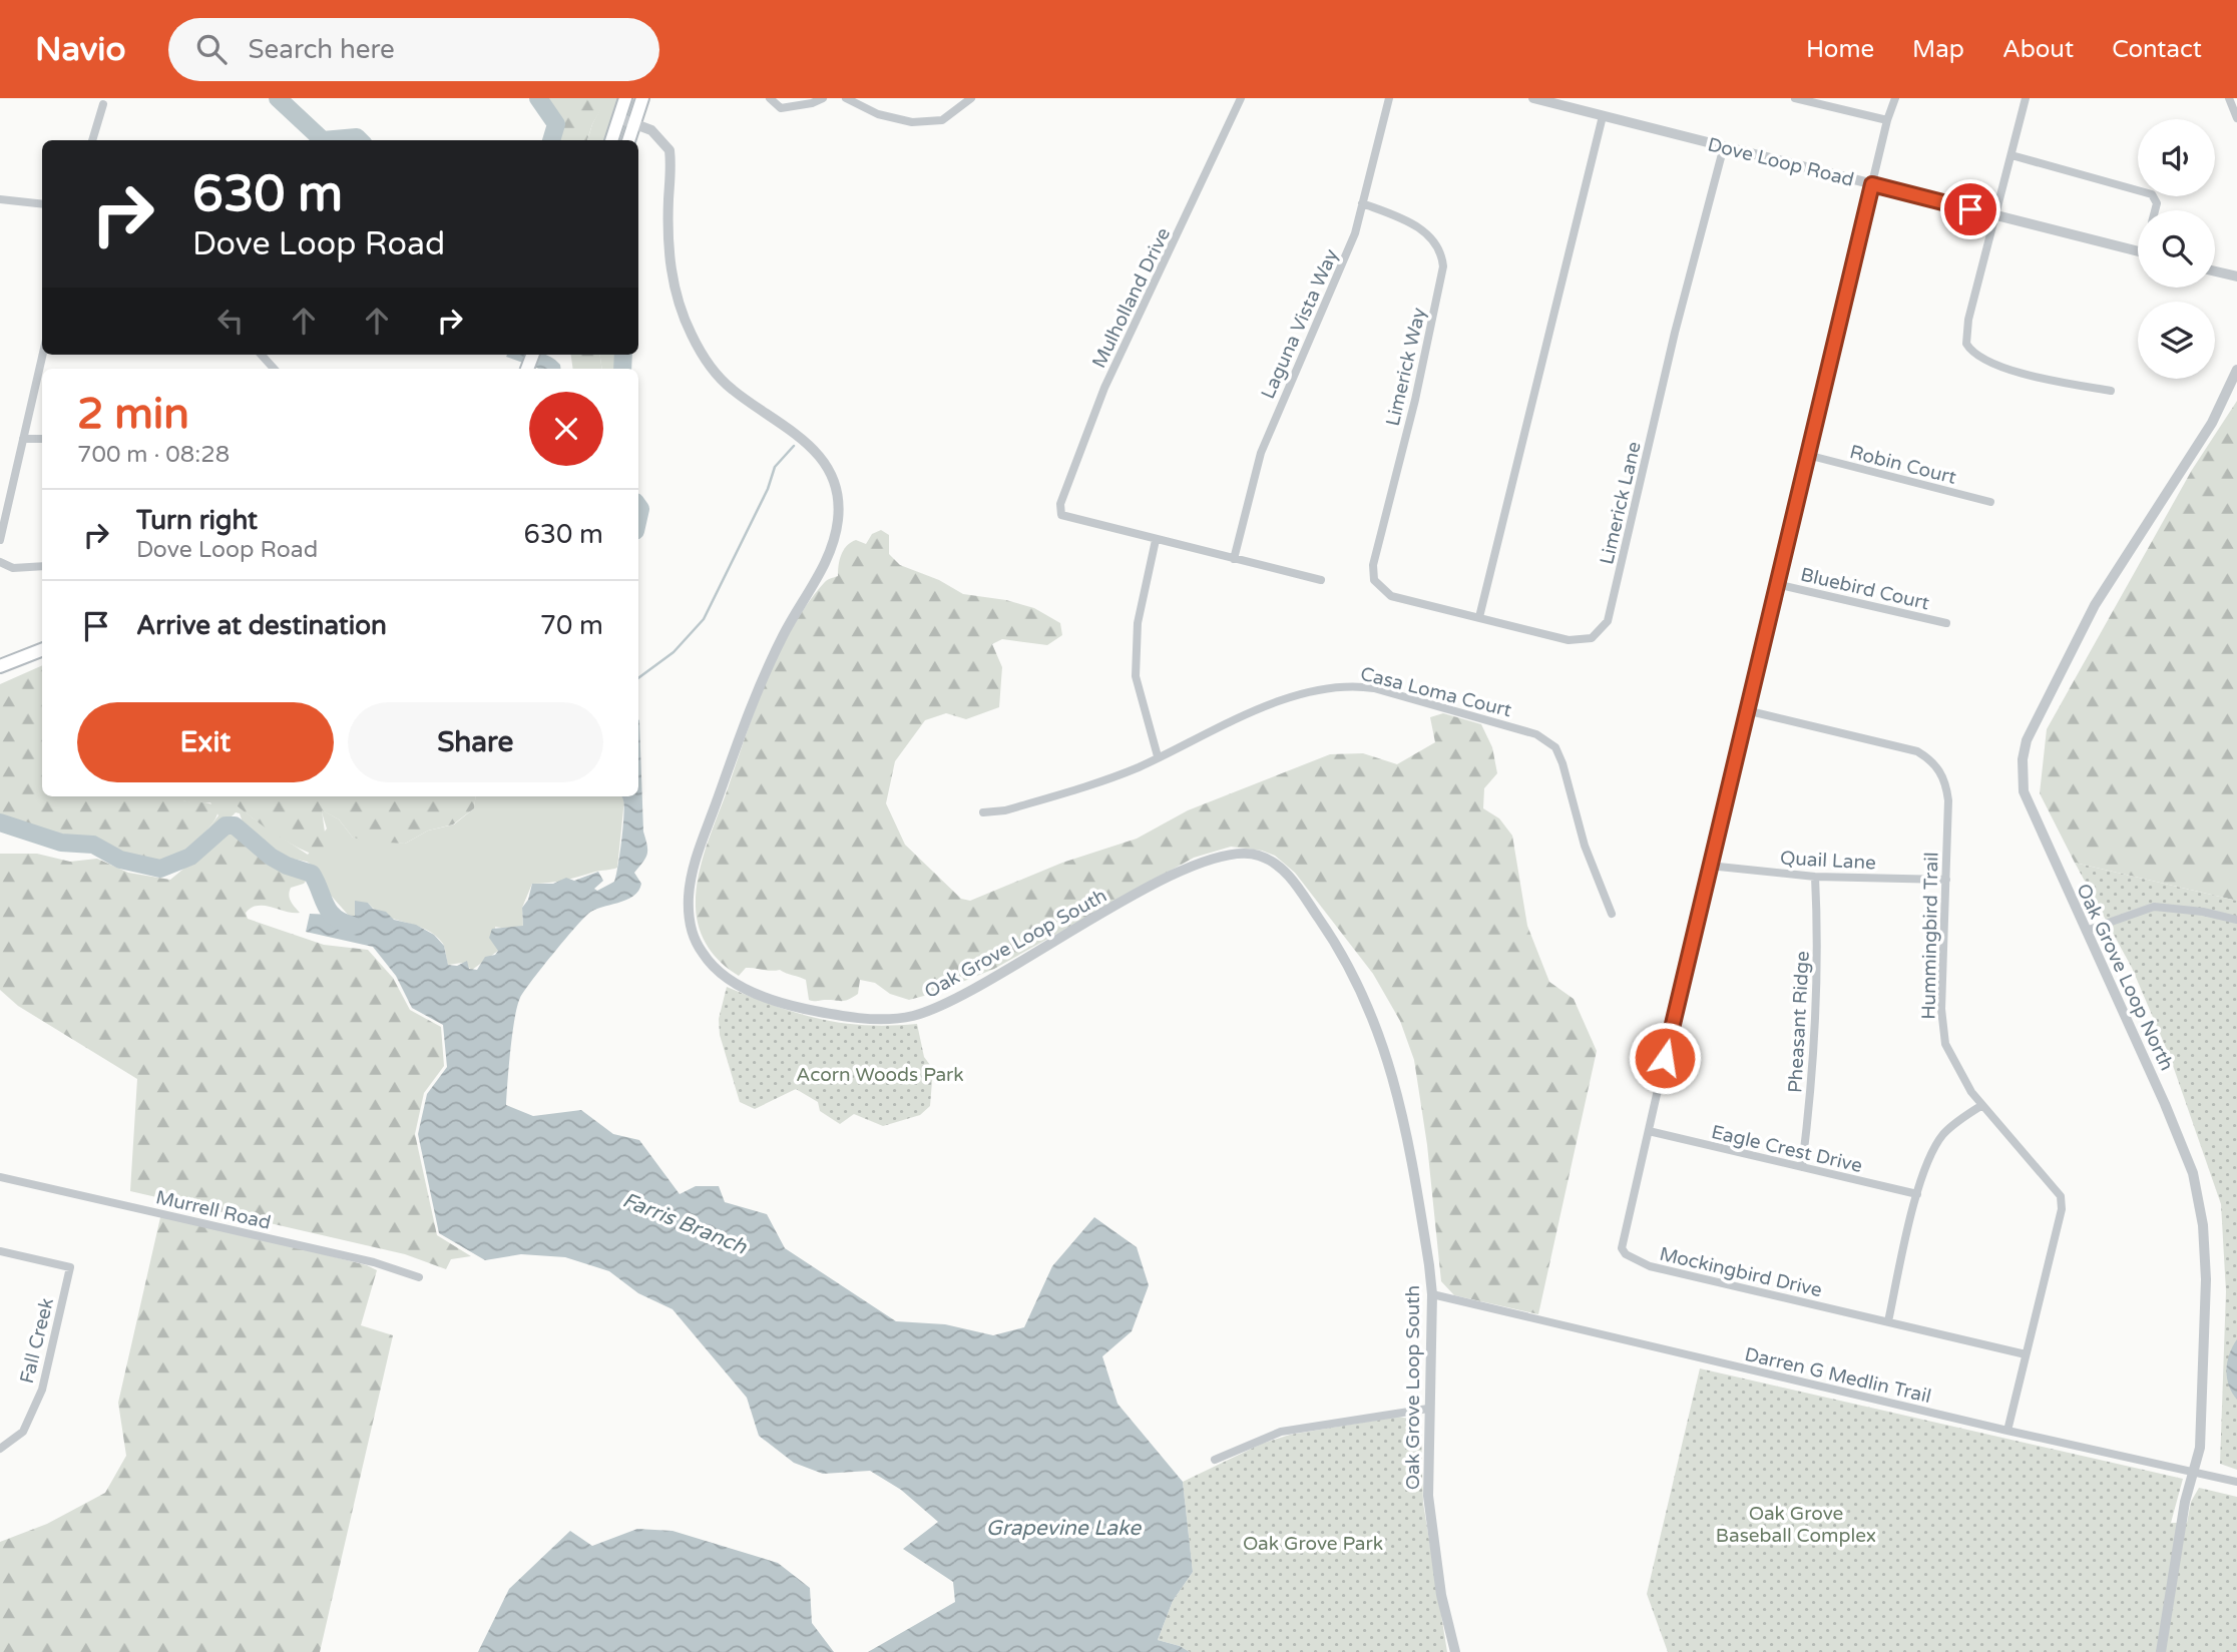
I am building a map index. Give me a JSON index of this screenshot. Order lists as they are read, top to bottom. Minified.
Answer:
{"streets":{"street":["Dove Loop Road","Mulholland Drive","Laguna Vista Way","Limerick Way","Robin Court","Limerick Lane","Bluebird Court","Casa Loma Court","Quail Lane","Hummingbird Trail","Oak Grove Loop South","Oak Grove Loop North","Pheasant Ridge","Eagle Crest Drive","Murrell Road","Mockingbird Drive","Fall Creek","Darren G Medlin Trail"]},"crossings":[["Dove Loop Road","Limerick Lane"],["Dove Loop Road","Mockingbird Drive"],["Laguna Vista Way","Limerick Way"],["Limerick Way","Limerick Lane"],["Robin Court","Mockingbird Drive"],["Bluebird Court","Mockingbird Drive"],["Quail Lane","Hummingbird Trail"],["Quail Lane","Pheasant Ridge"],["Quail Lane","Mockingbird Drive"],["Hummingbird Trail","Mockingbird Drive"],["Hummingbird Trail","Darren G Medlin Trail"],["Oak Grove Loop South","Darren G Medlin Trail"],["Oak Grove Loop North","Darren G Medlin Trail"],["Pheasant Ridge","Eagle Crest Drive"],["Eagle Crest Drive","Mockingbird Drive"]],"water":["Farris Branch","Grapevine Lake"],"parks":["Acorn Woods Park","Oak Grove Baseball Complex","Oak Grove Park"],"page":{"header":"Navio","search":"Search here","nav":["Home","Map","About","Contact"],"turn":["630 m","Dove Loop Road"],"heading":["2 min","700 m · 08:28"],"list":[{"name":"Turn right","note":"Dove Loop Road","value":"630 m"},{"name":"Arrive at destination","value":"70 m"}],"buttons":["Exit","Share"]}}
